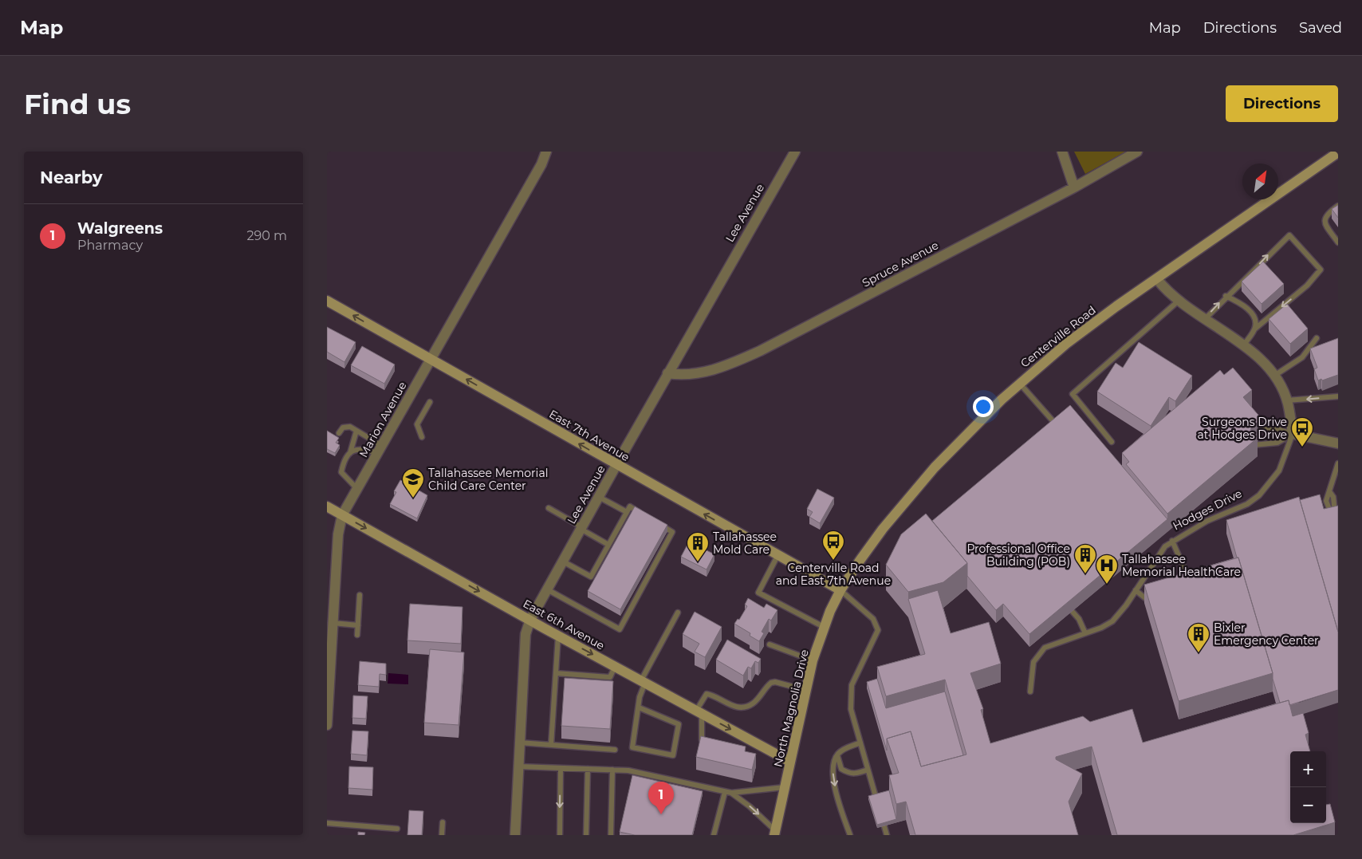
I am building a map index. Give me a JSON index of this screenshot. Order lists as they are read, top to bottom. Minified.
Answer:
{"streets":{"street":["Lee Avenue","Spruce Avenue","Centerville Road","Marion Avenue","East 7th Avenue","Hodges Drive","East 6th Avenue","North Magnolia Drive"]},"crossings":[["Lee Avenue","Spruce Avenue"],["Lee Avenue","East 7th Avenue"],["Lee Avenue","East 6th Avenue"],["Centerville Road","East 7th Avenue"],["Centerville Road","Hodges Drive"],["Centerville Road","North Magnolia Drive"],["Marion Avenue","East 7th Avenue"],["Marion Avenue","East 6th Avenue"],["East 7th Avenue","North Magnolia Drive"],["East 6th Avenue","North Magnolia Drive"]],"one_way":["East 7th Avenue","East 6th Avenue"],"places":{"bus stop":["Surgeons Drive at Hodges Drive","Centerville Road and East 7th Avenue"],"school or university":["Tallahassee Memorial Child Care Center"],"building":["Tallahassee Mold Care","Professional Office Building (POB)","Bixler Emergency Center"],"hospital":["Tallahassee Memorial HealthCare"]},"north":"top right","page":{"header":"Map","nav":["Map","Directions","Saved"],"buttons":"Directions","title":"Find us","heading":"Nearby","list":[{"mark":"1","name":"Walgreens","note":"Pharmacy","value":"290 m"}],"map_buttons":["+","−"],"pins":"1"}}
